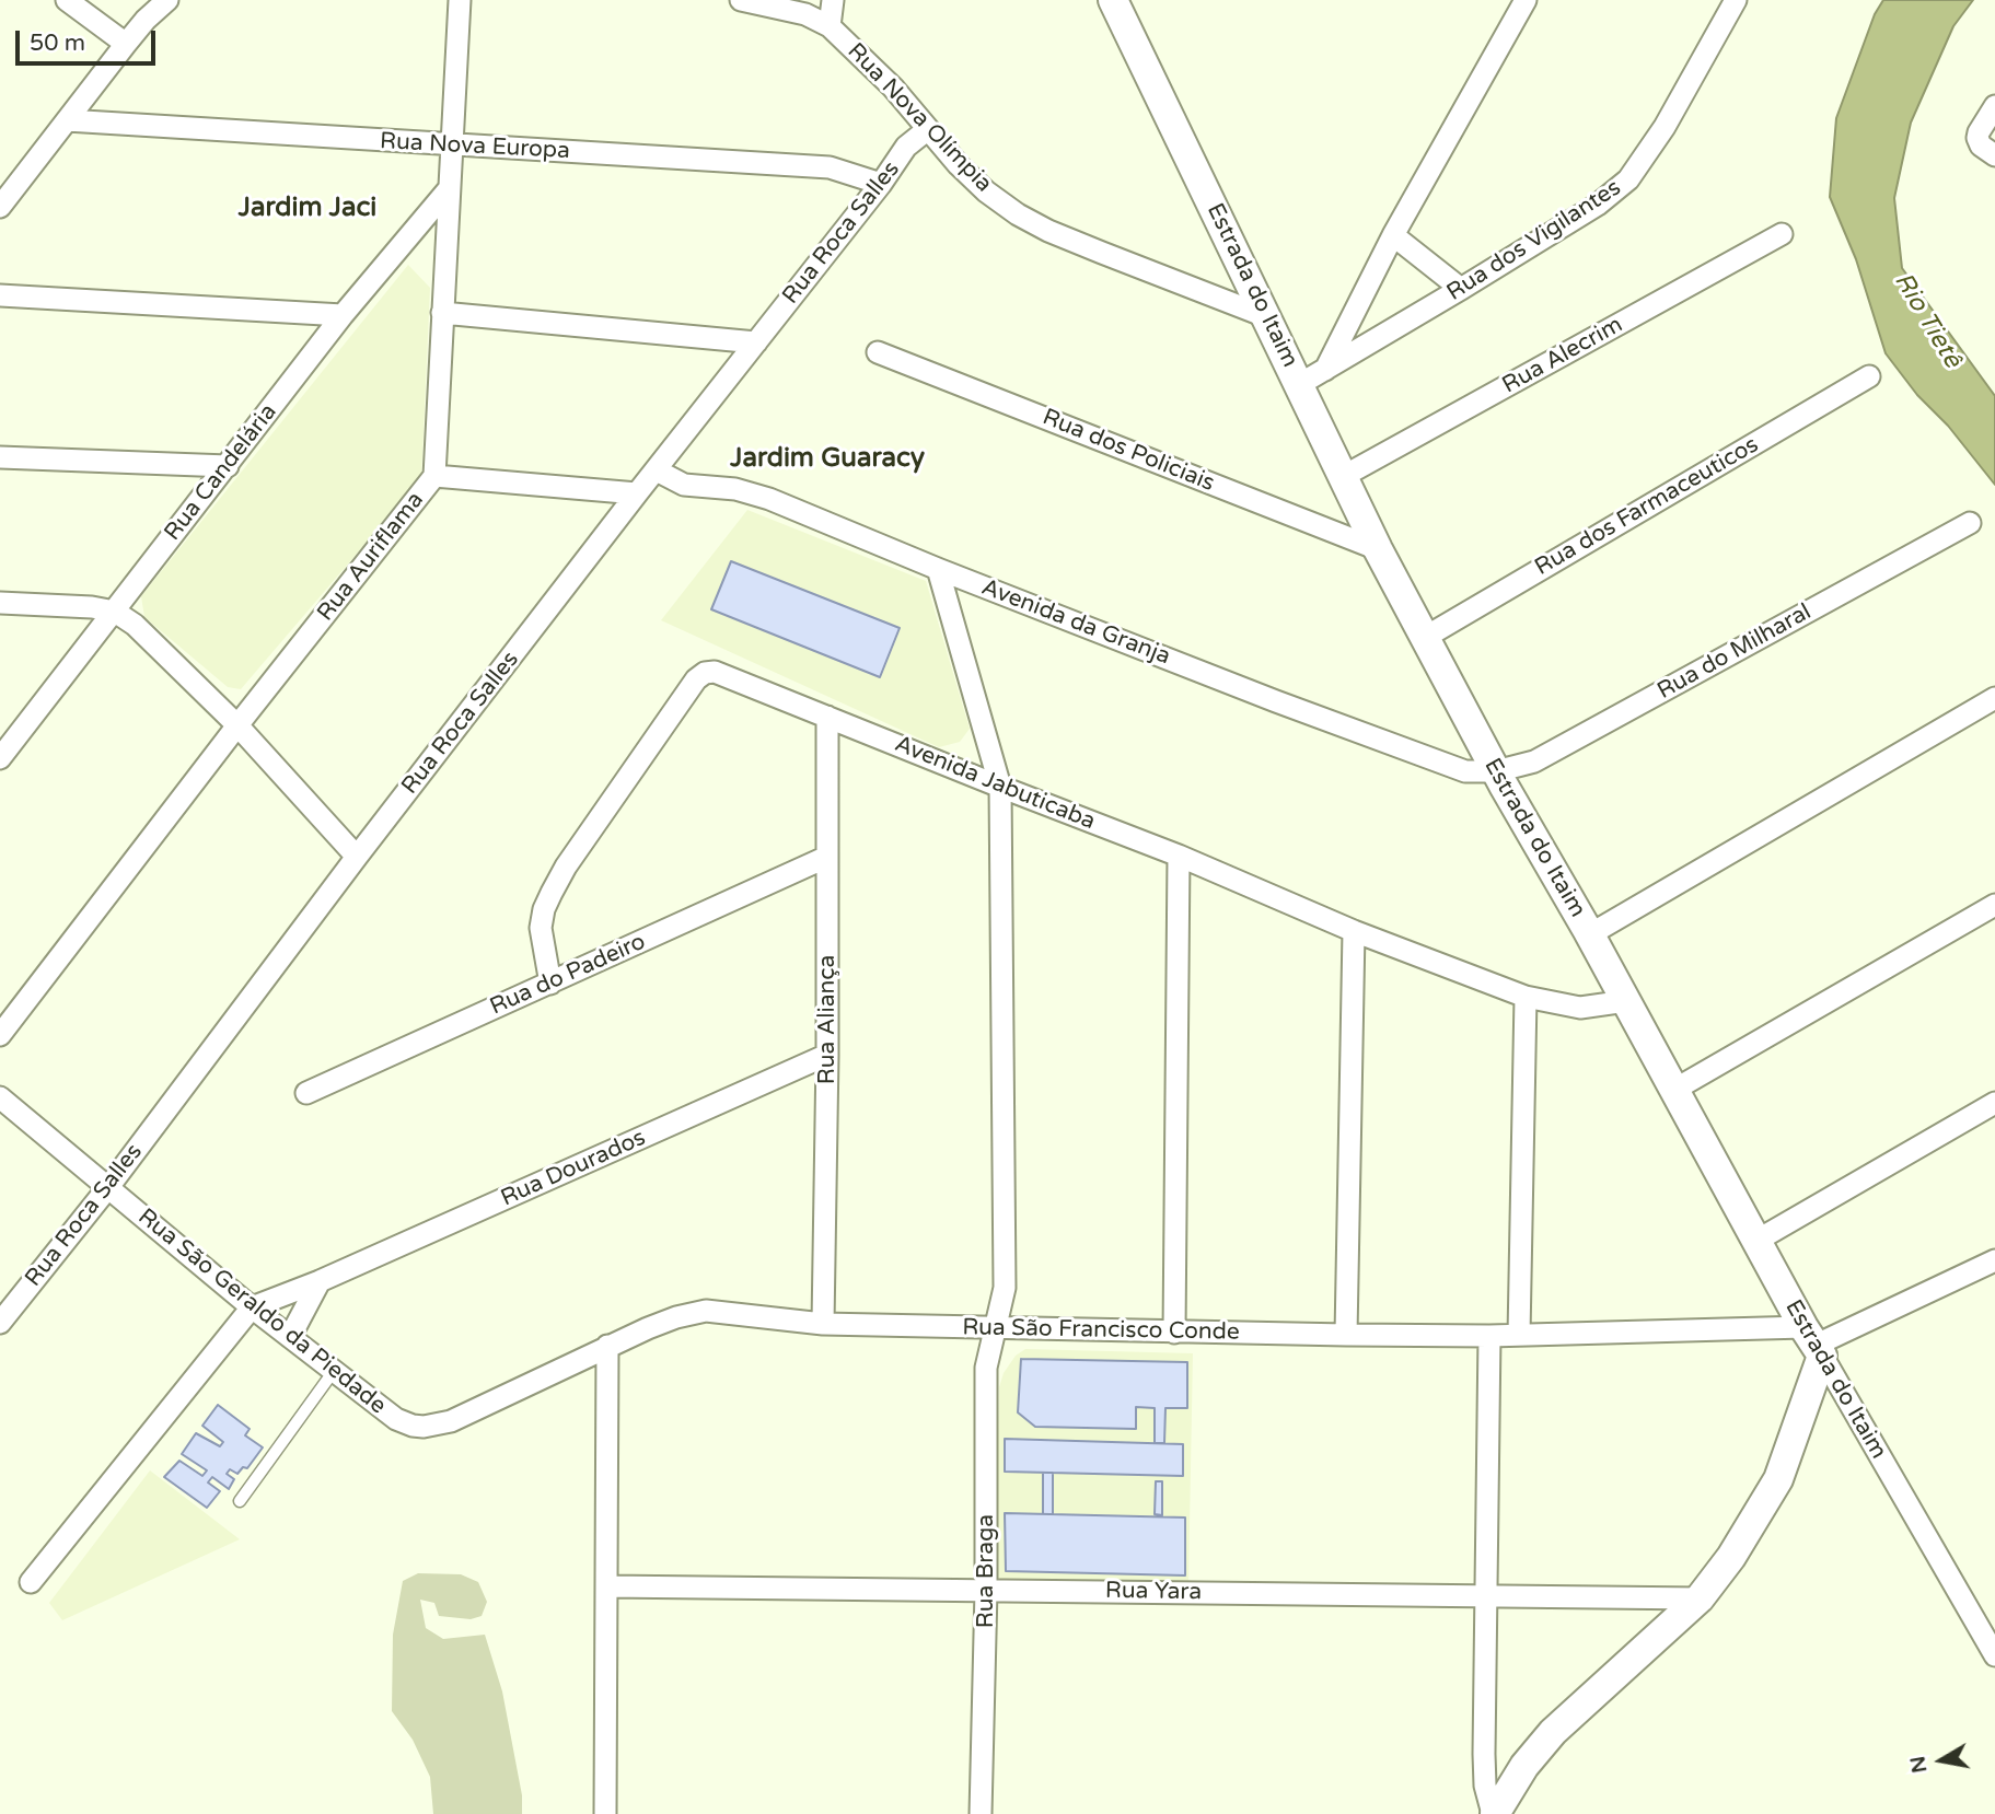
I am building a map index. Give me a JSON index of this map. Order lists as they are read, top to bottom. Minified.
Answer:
{"streets":{"street":["Rua Nova Olímpia","Rua Nova Europa","Rua Roca Salles","Rua dos Vigilantes","Estrada do Itaim","Rua Alecrim","Rua dos Policiais","Rua Candelária","Rua dos Farmaceuticos","Rua Auriflama","Avenida da Granja","Rua do Milharal","Avenida Jabuticaba","Rua do Padeiro","Rua Aliança","Rua Dourados","Rua São Geraldo da Piedade","Rua São Francisco Conde","Rua Braga","Rua Yara"]},"crossings":[["Rua Nova Olímpia","Rua Roca Salles"],["Rua Nova Olímpia","Estrada do Itaim"],["Rua Nova Europa","Rua Roca Salles"],["Rua Roca Salles","Rua Auriflama"],["Rua Roca Salles","Avenida da Granja"],["Rua Roca Salles","Rua São Geraldo da Piedade"],["Rua dos Vigilantes","Estrada do Itaim"],["Estrada do Itaim","Rua Alecrim"],["Estrada do Itaim","Rua dos Policiais"],["Estrada do Itaim","Rua dos Farmaceuticos"],["Estrada do Itaim","Avenida da Granja"],["Estrada do Itaim","Rua do Milharal"],["Estrada do Itaim","Avenida Jabuticaba"],["Estrada do Itaim","Rua São Francisco Conde"],["Avenida da Granja","Rua do Milharal"],["Avenida Jabuticaba","Rua do Padeiro"],["Avenida Jabuticaba","Rua Aliança"],["Rua do Padeiro","Rua Aliança"],["Rua Aliança","Rua Dourados"],["Rua Aliança","Rua São Francisco Conde"],["Rua Dourados","Rua São Geraldo da Piedade"],["Rua São Geraldo da Piedade","Rua São Francisco Conde"],["Rua São Francisco Conde","Rua Braga"],["Rua Braga","Rua Yara"]],"districts":["Jardim Jaci","Jardim Guaracy"],"water":["Rio Tietê"],"scale_bar":"50 m","north":"left"}
